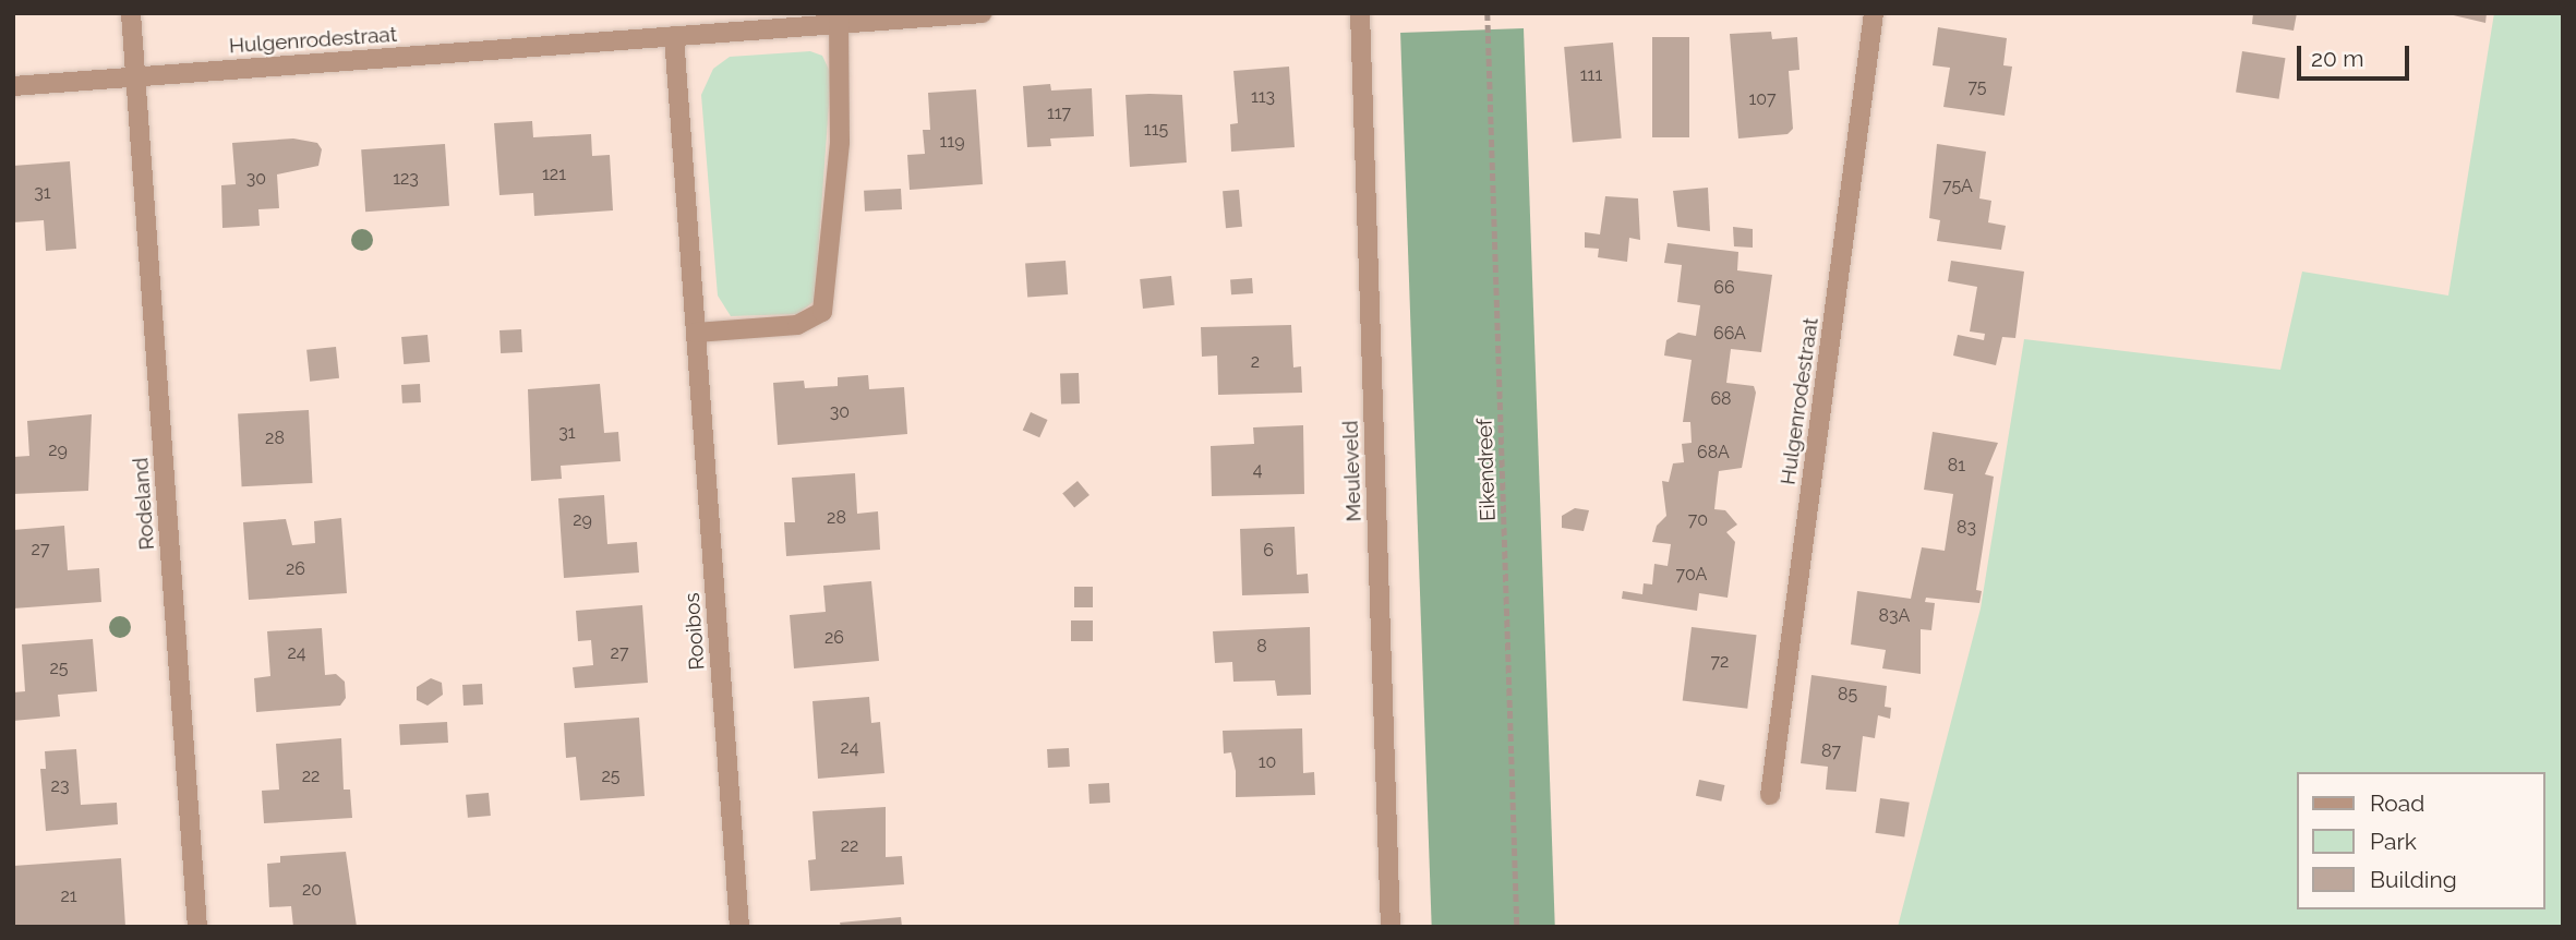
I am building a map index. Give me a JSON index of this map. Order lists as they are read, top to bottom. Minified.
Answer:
{"streets":{"street":["Hulgenrodestraat","Meuleveld","Rodeland","Rooibos"],"path":["Eikendreef"]},"crossings":[["Hulgenrodestraat","Rodeland"],["Hulgenrodestraat","Rooibos"]],"house_numbers":["111","75","113","107","117","115","119","121","30","123","75A","31","66","66A","2","68","30","31","28","29","68A","81","4","28","29","70","83","27","6","26","70A","83A","26","8","24","27","72","25","85","24","87","10","22","25","23","22","20","21"],"legend":["Road","Park","Building"],"scale_bar":"20 m"}
